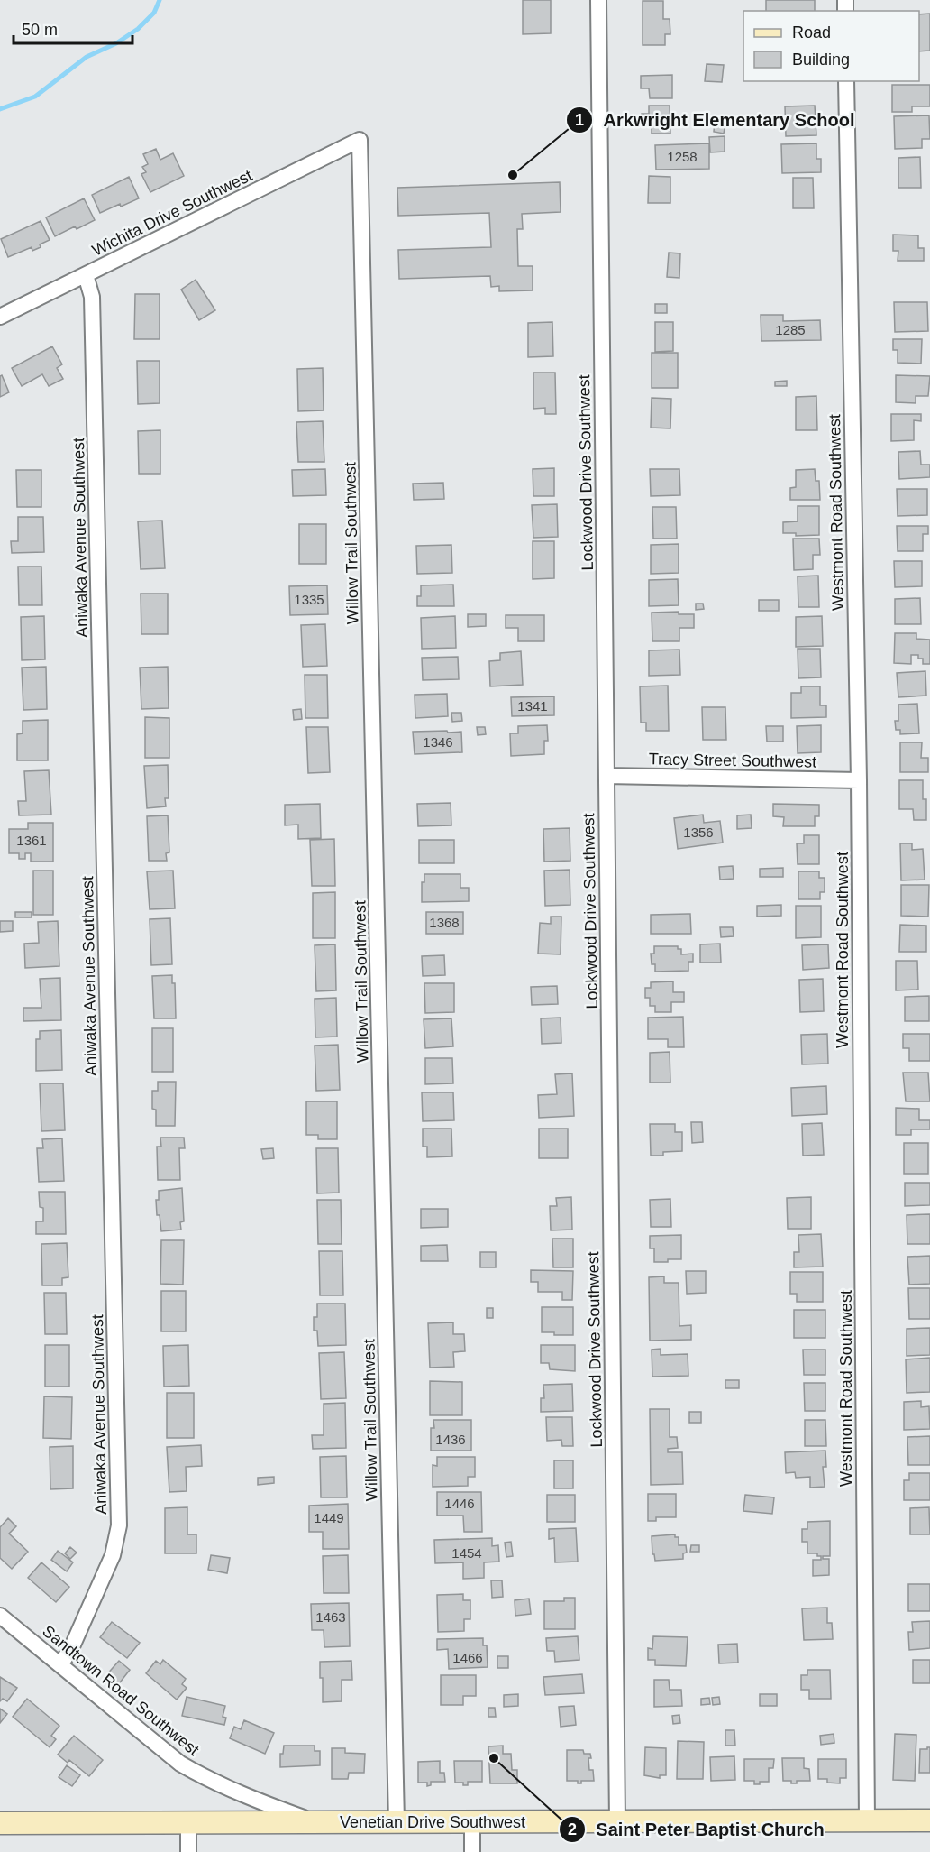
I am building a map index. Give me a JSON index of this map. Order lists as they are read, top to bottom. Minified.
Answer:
{"streets":{"street":["Wichita Drive Southwest","Lockwood Drive Southwest","Westmont Road Southwest","Aniwaka Avenue Southwest","Willow Trail Southwest","Tracy Street Southwest","Sandtown Road Southwest","Venetian Drive Southwest"]},"crossings":[["Wichita Drive Southwest","Aniwaka Avenue Southwest"],["Wichita Drive Southwest","Willow Trail Southwest"],["Lockwood Drive Southwest","Tracy Street Southwest"],["Lockwood Drive Southwest","Venetian Drive Southwest"],["Westmont Road Southwest","Tracy Street Southwest"],["Westmont Road Southwest","Venetian Drive Southwest"],["Aniwaka Avenue Southwest","Sandtown Road Southwest"],["Willow Trail Southwest","Venetian Drive Southwest"],["Sandtown Road Southwest","Venetian Drive Southwest"]],"places":["Arkwright Elementary School","Saint Peter Baptist Church"],"house_numbers":["1258","1285","1335","1341","1346","1356","1361","1368","1436","1446","1449","1454","1463","1466"],"legend":["Road","Building"],"scale_bar":"50 m"}
